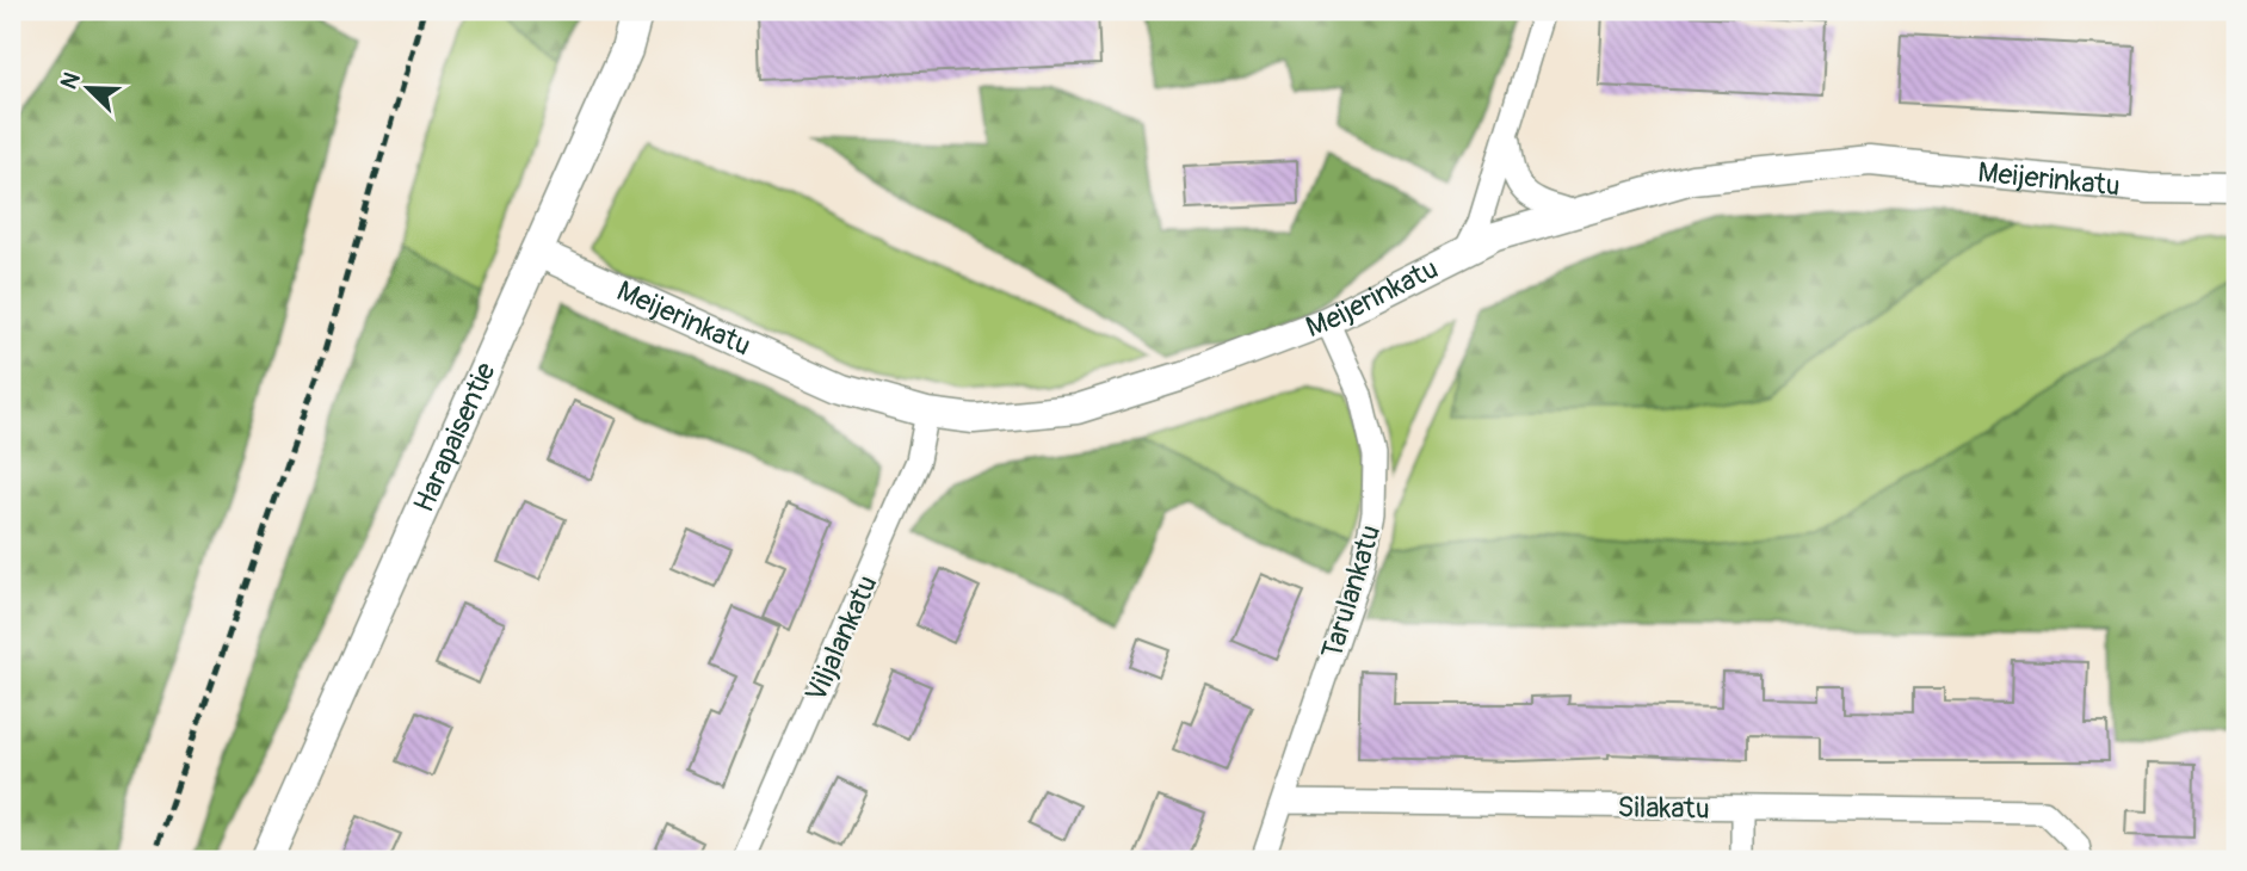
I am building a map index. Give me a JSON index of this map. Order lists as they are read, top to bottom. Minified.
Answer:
{"streets":{"main road":["Harapaisentie"],"street":["Meijerinkatu","Tarulankatu","Viljalankatu","Silakatu"]},"crossings":[["Meijerinkatu","Harapaisentie"],["Meijerinkatu","Tarulankatu"],["Meijerinkatu","Viljalankatu"],["Tarulankatu","Silakatu"]],"north":"top left"}
